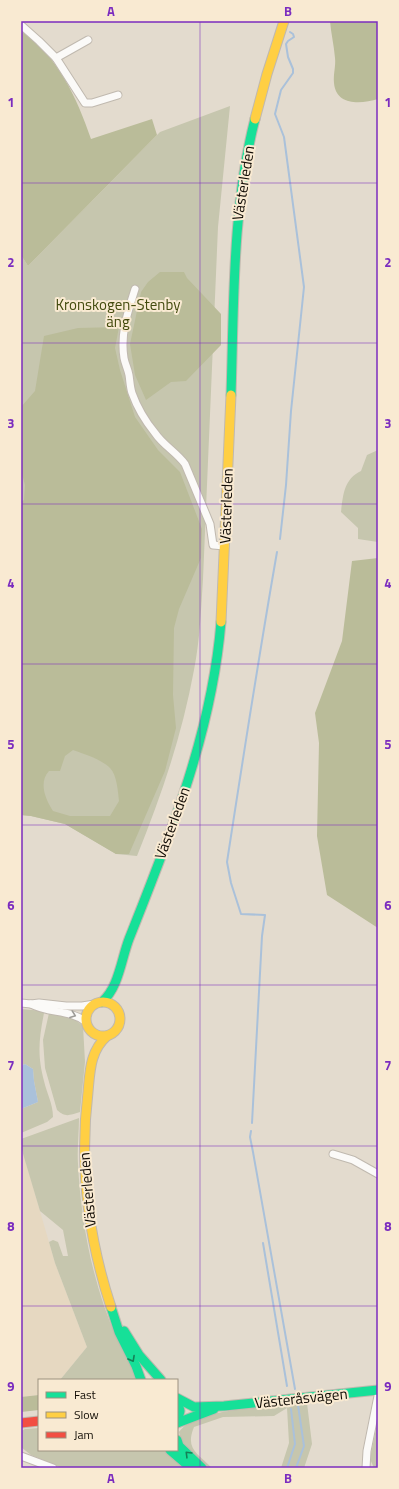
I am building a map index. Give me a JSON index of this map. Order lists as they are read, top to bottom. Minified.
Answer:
{"streets":{"main road":["Västerleden","Västeråsvägen"]},"parks":["Kronskogen-Stenby äng"],"legend":["Fast","Slow","Jam"],"grid":{"columns":["A","B"],"rows":["1","2","3","4","5","6","7","8","9"]}}
